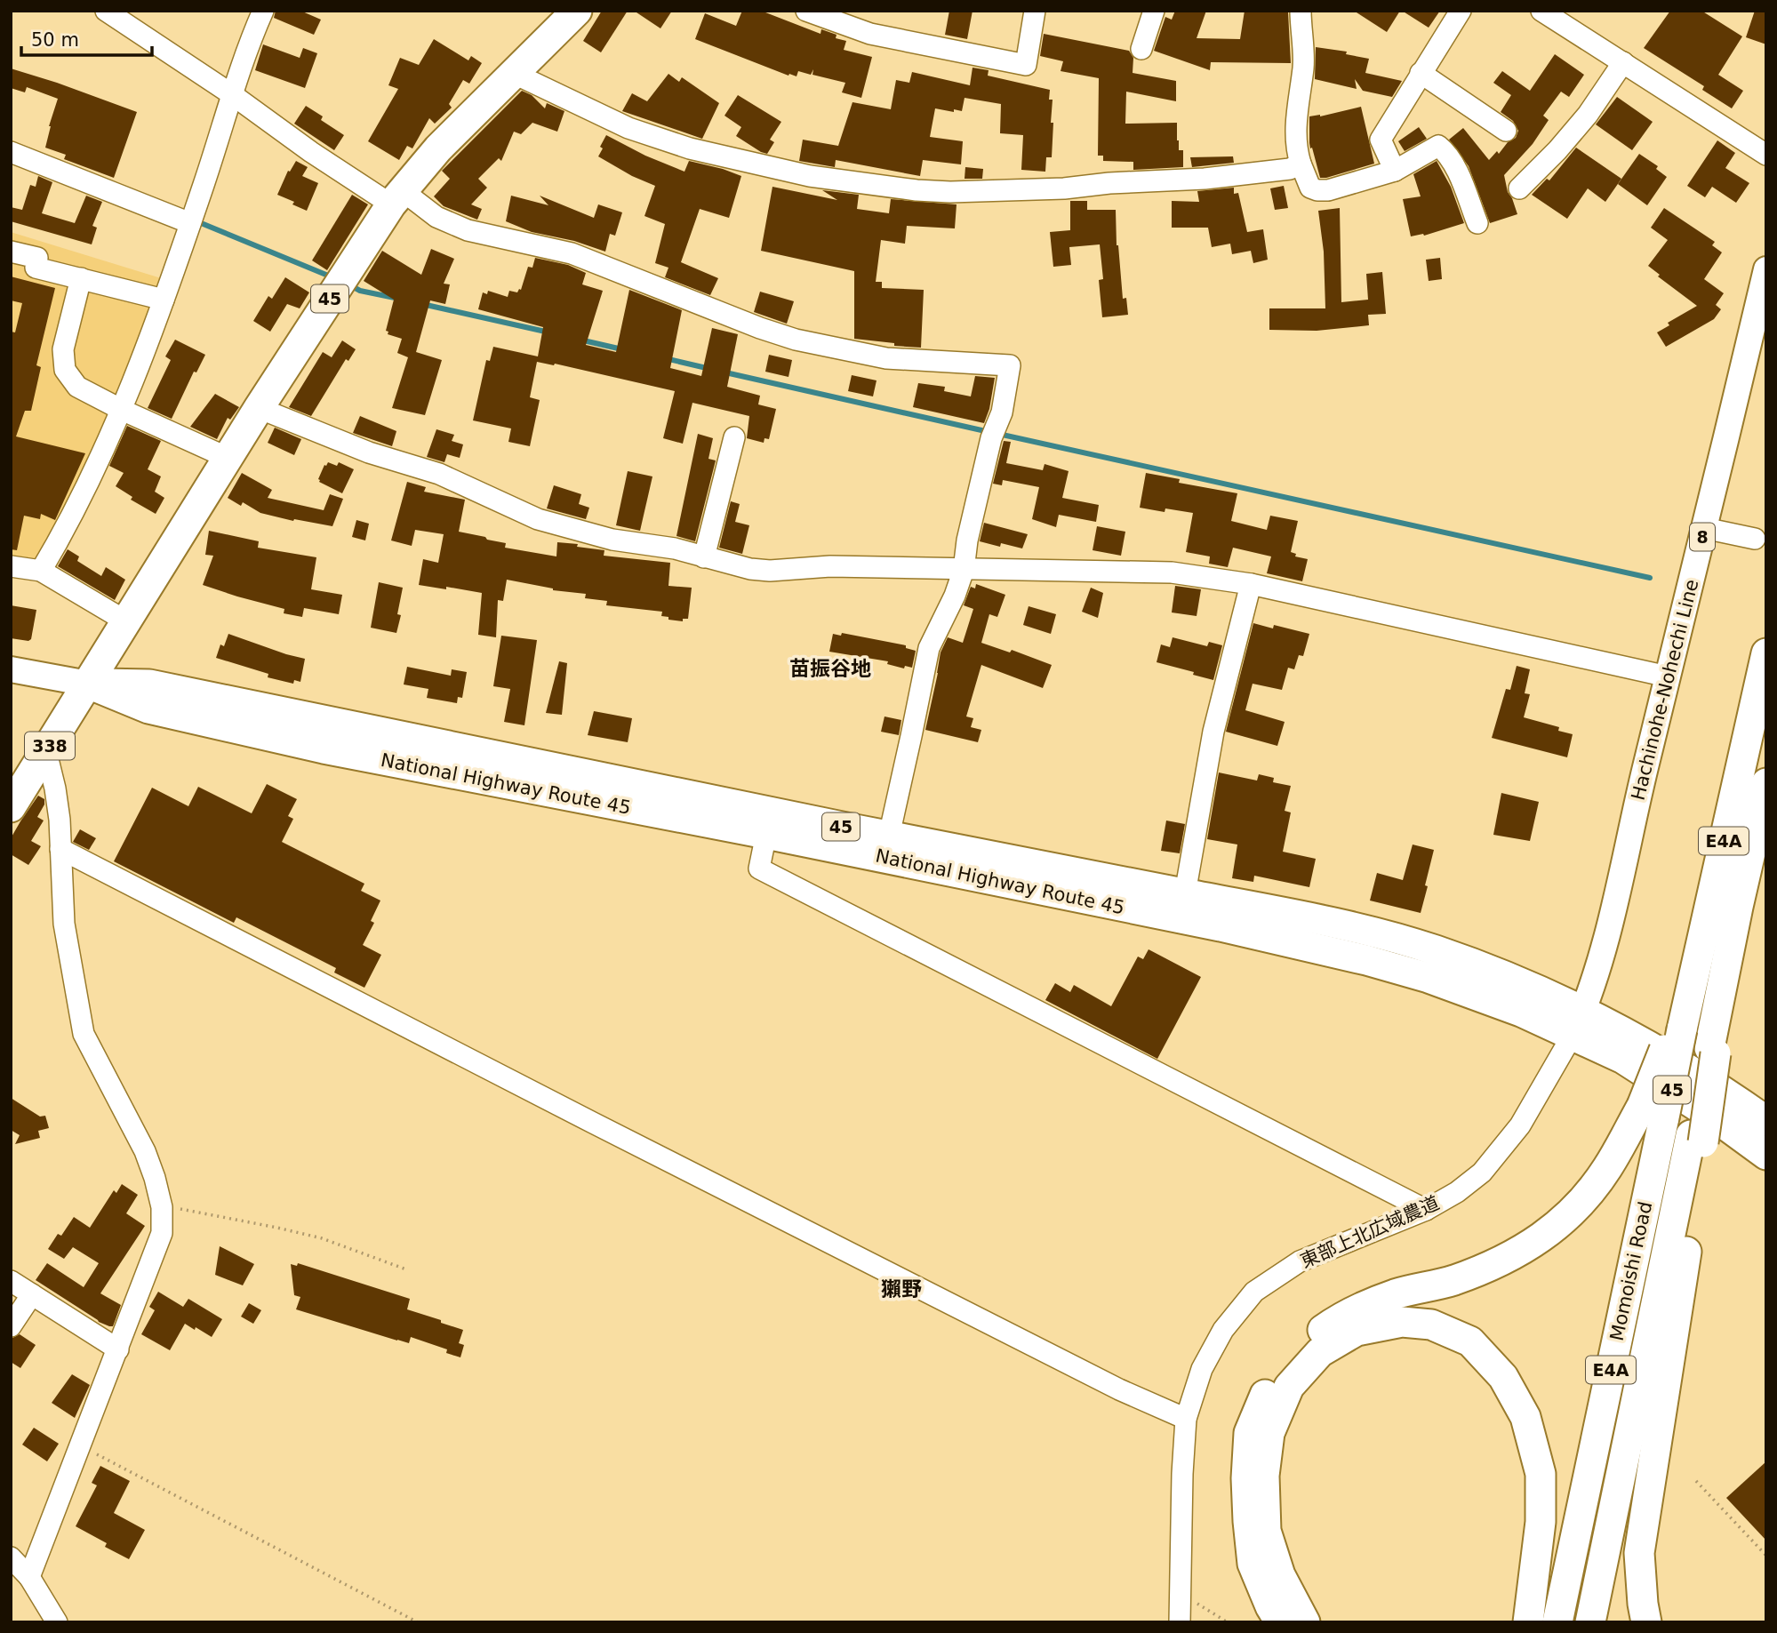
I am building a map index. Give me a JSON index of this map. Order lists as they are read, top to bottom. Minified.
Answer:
{"streets":{"highway":["45","338","National Highway Route 45","E4A","Momoishi Road"],"main road":["8","Hachinohe-Nohechi Line"],"street":["東部上北広域農道"]},"crossings":[["45","338"],["45","National Highway Route 45"],["Hachinohe-Nohechi Line","National Highway Route 45"],["Hachinohe-Nohechi Line","東部上北広域農道"],["338","National Highway Route 45"],["National Highway Route 45","東部上北広域農道"],["E4A","Momoishi Road"]],"districts":["苗振谷地","獺野"],"scale_bar":"50 m"}
